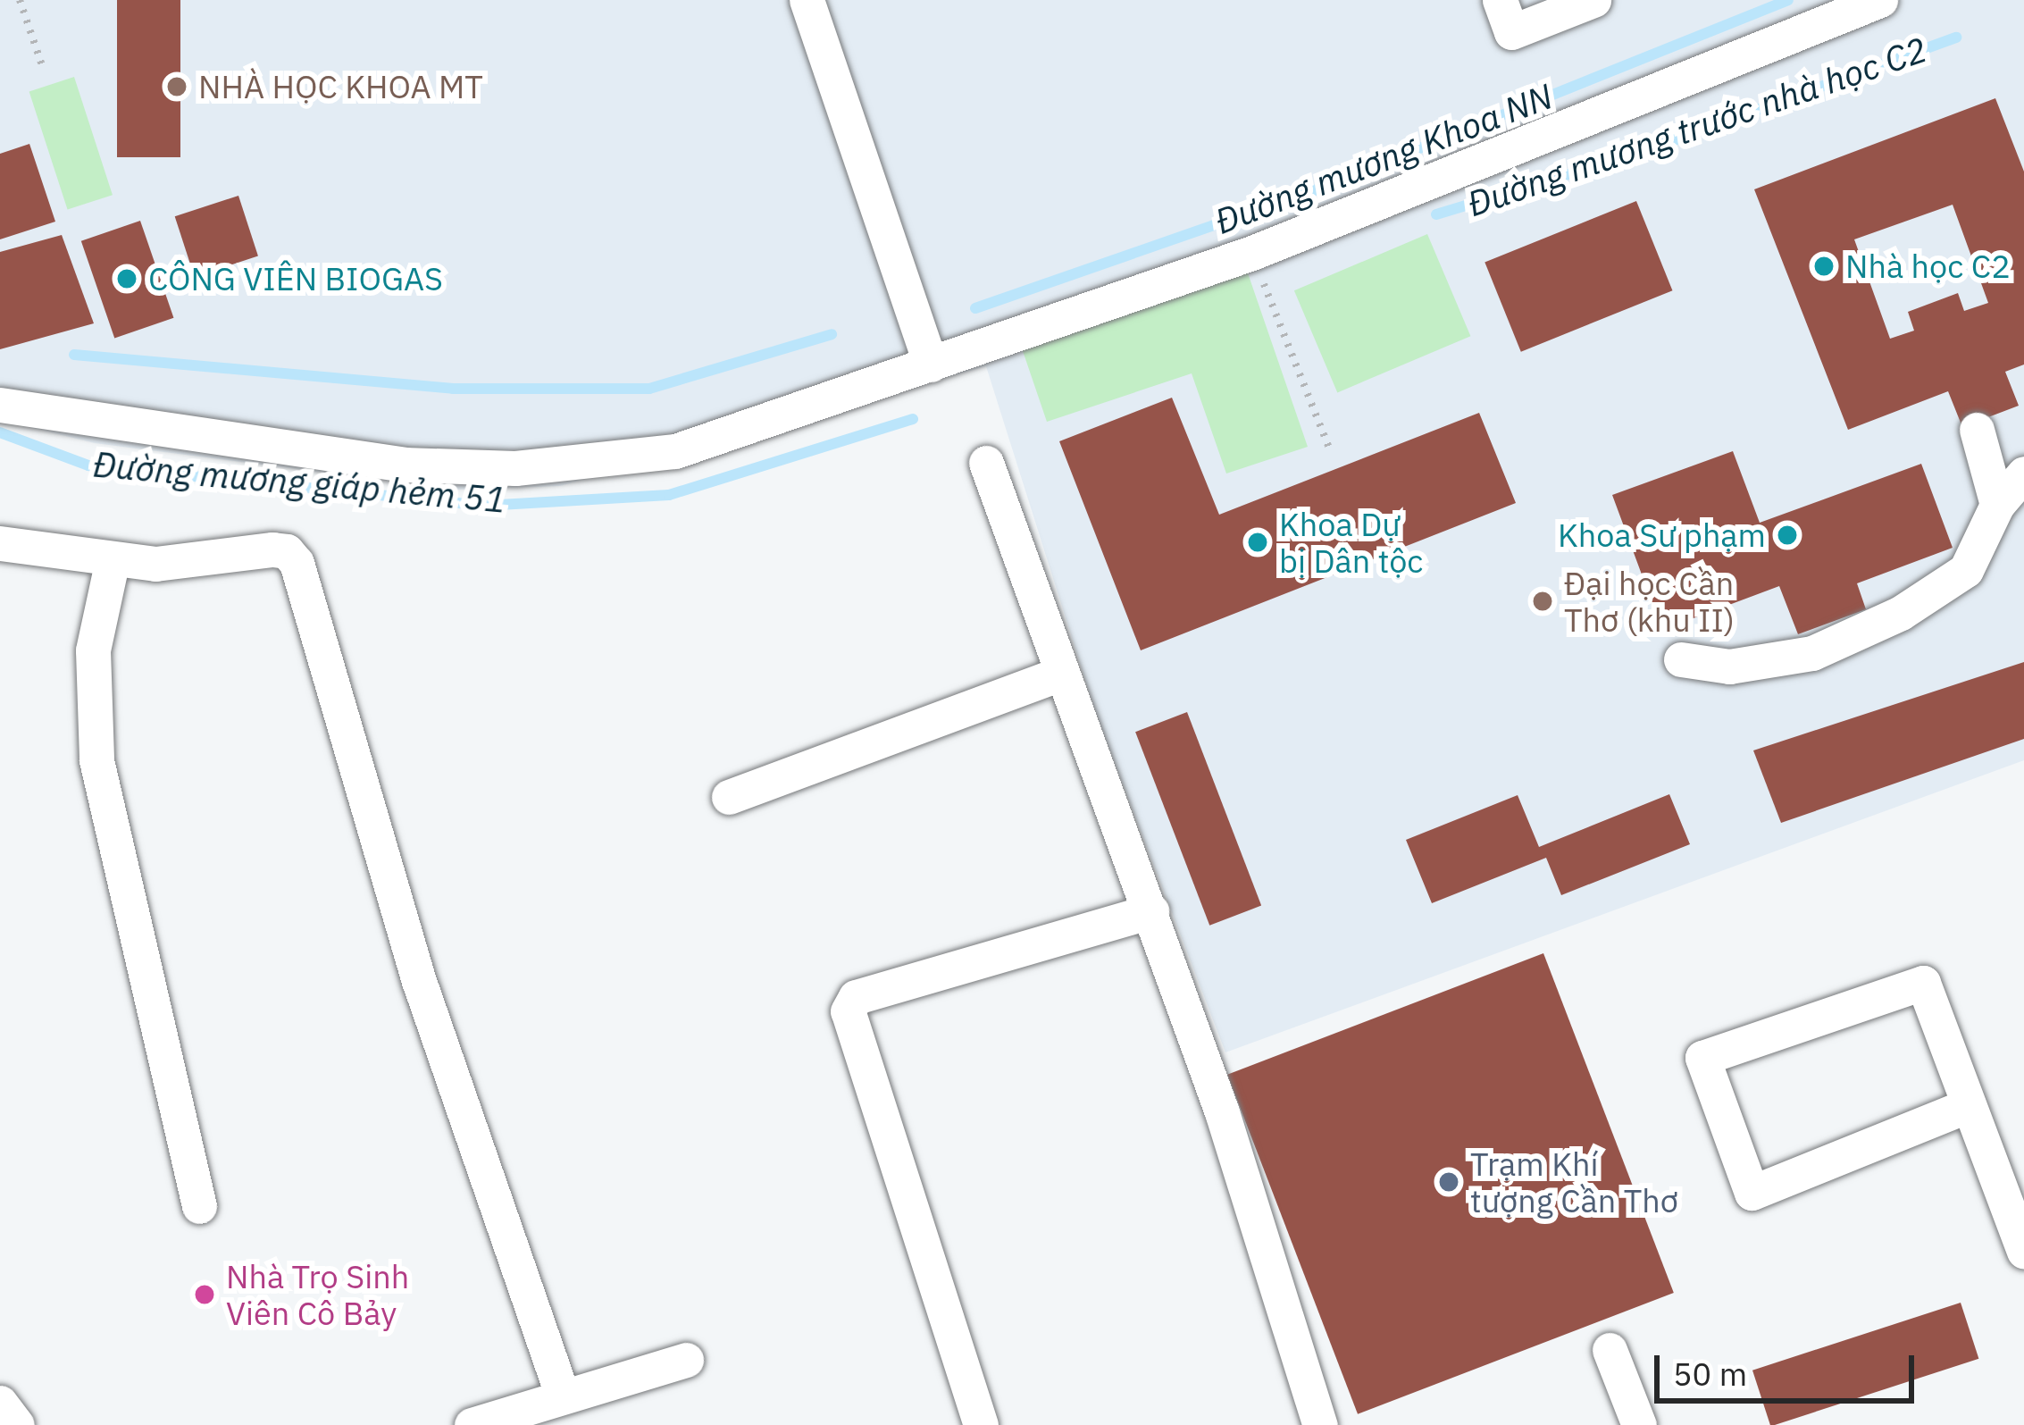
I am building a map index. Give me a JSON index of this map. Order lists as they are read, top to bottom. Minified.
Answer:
{"water":["Đường mương trước nhà học C2","Đường mương Khoa NN","Đường mương giáp hẻm 51"],"places":["NHÀ HỌC KHOA MT","Nhà học C2","CÔNG VIÊN BIOGAS","Khoa Sư phạm","Khoa Dự bị Dân tộc","Đại học Cần Thơ (khu II)","Trạm Khí tượng Cần Thơ","Nhà Trọ Sinh Viên Cô Bảy"],"scale_bar":"50 m"}
